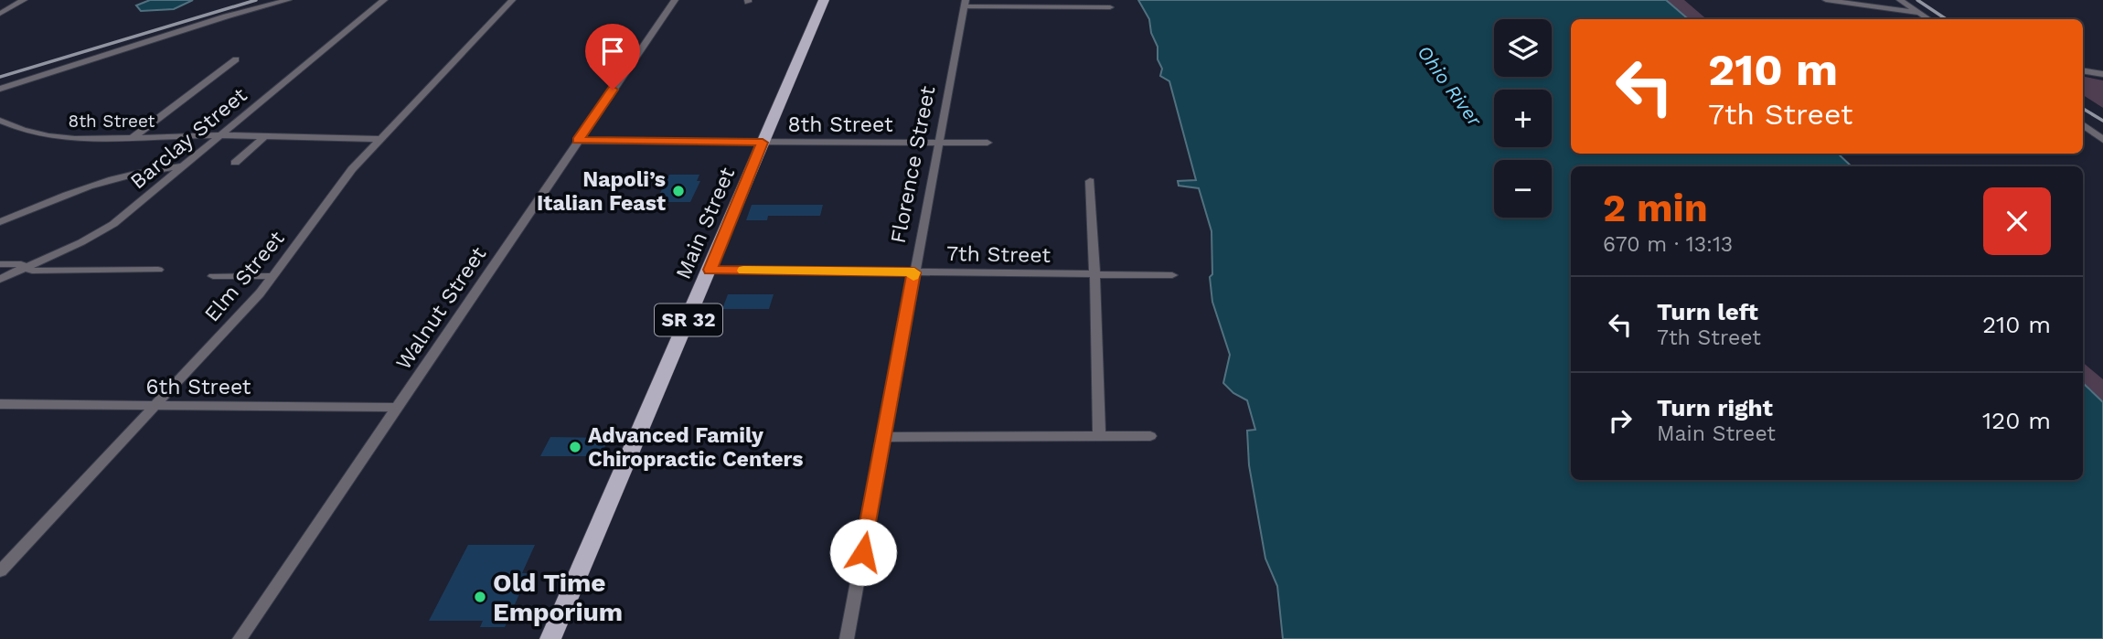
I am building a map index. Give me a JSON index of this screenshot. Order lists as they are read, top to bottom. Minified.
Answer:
{"streets":{"main road":["Main Street","SR 32"],"street":["8th Street","Barclay Street","Florence Street","7th Street","Elm Street","Walnut Street","6th Street"]},"crossings":[["8th Street","Barclay Street"],["8th Street","Florence Street"],["8th Street","Main Street"],["8th Street","Elm Street"],["8th Street","Walnut Street"],["Florence Street","7th Street"],["Main Street","7th Street"],["Elm Street","6th Street"],["Walnut Street","6th Street"]],"water":["Ohio River"],"places":["Napoli’s Italian Feast","Advanced Family Chiropractic Centers","Old Time Emporium"],"page":{"map_buttons":["+","−"],"turn":["210 m","7th Street"],"heading":["2 min","670 m · 13:13"],"list":[{"name":"Turn left","note":"7th Street","value":"210 m"},{"name":"Turn right","note":"Main Street","value":"120 m"}]}}
